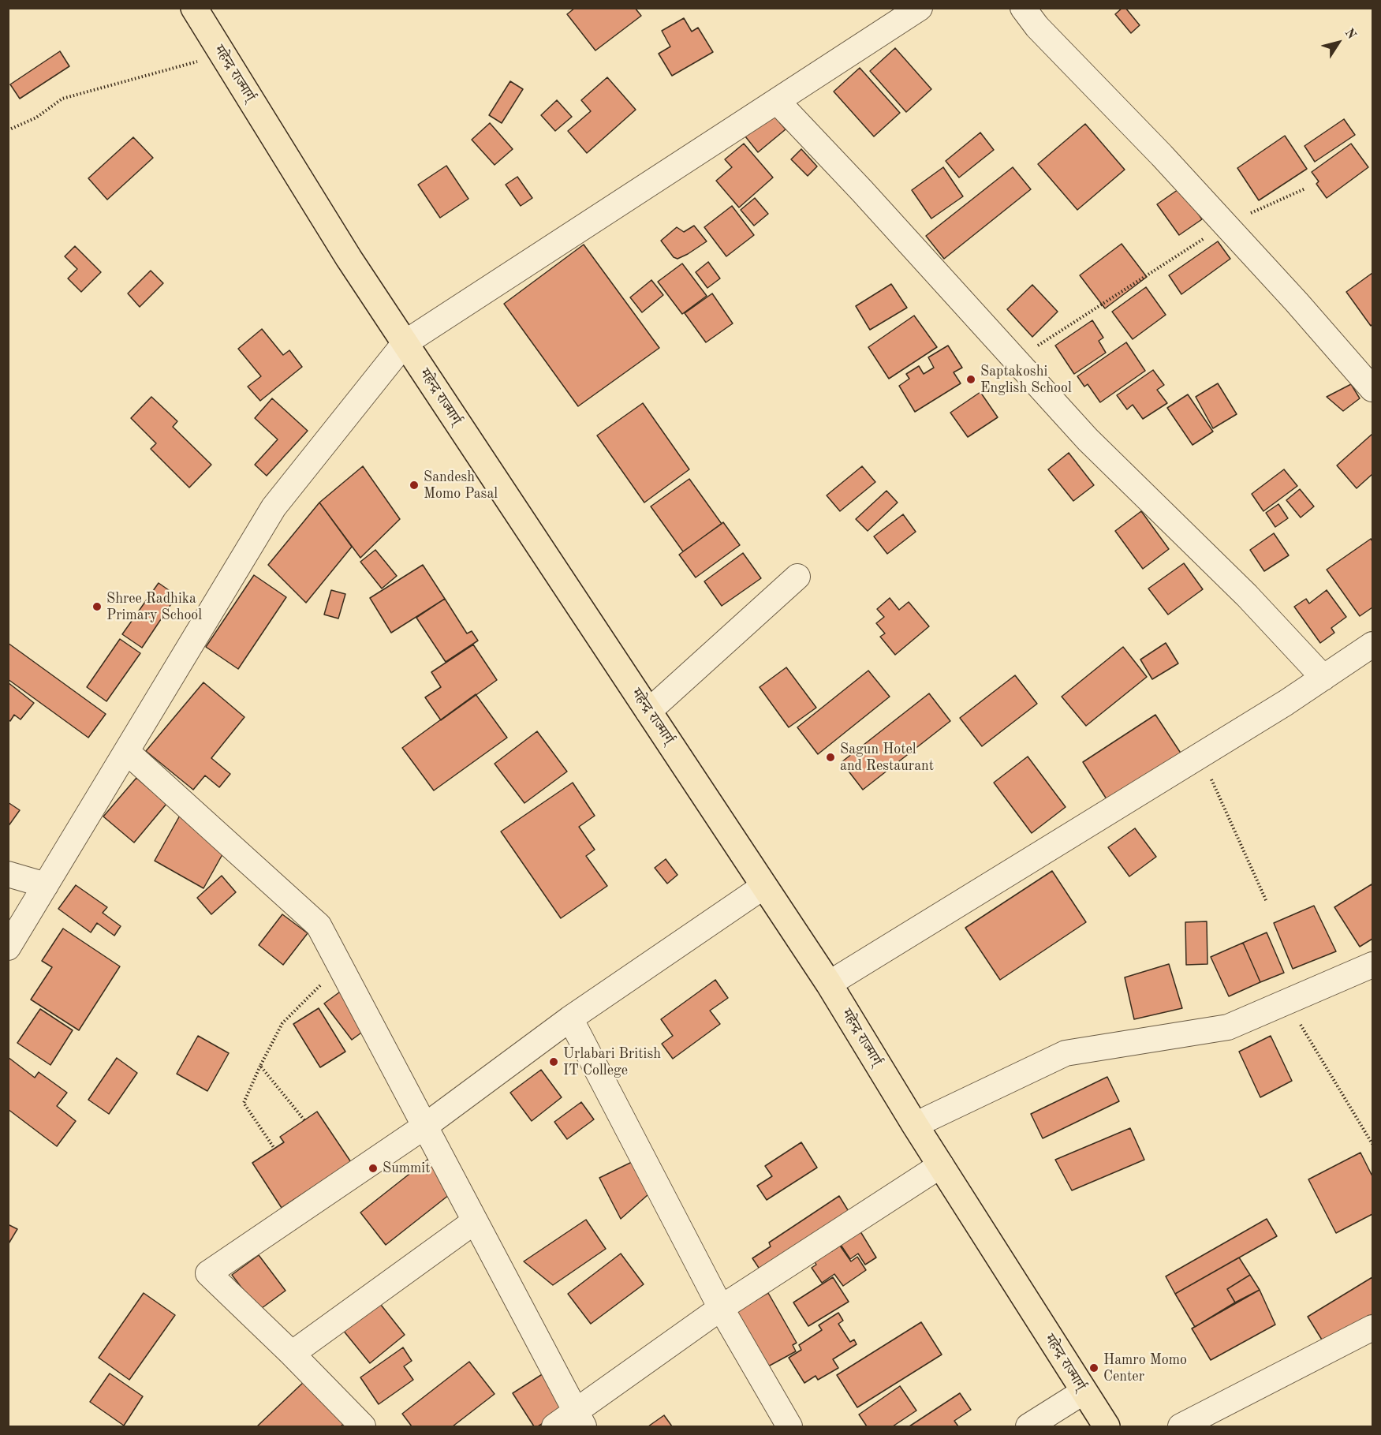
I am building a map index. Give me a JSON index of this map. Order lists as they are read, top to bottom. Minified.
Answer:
{"streets":{"highway":["महेन्द्र राज्मार्ग्"]},"places":["Saptakoshi English School","Sandesh Momo Pasal","Shree Radhika Primary School","Sagun Hotel and Restaurant","Urlabari British IT College","Summit","Hamro Momo Center"],"north":"top right"}
